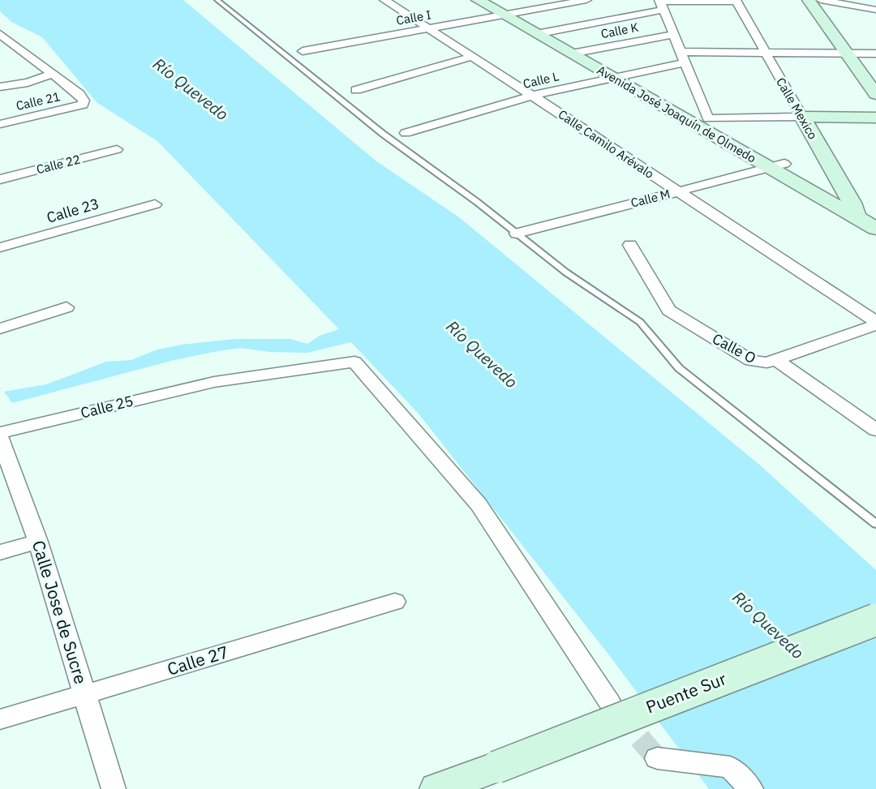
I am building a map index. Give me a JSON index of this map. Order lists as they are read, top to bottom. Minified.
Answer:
{"streets":{"main road":["Calle Mexico","Avenida José Joaquín de Olmedo","Puente Sur"],"street":["Calle I","Calle K","Calle L","Calle 21","Calle Camilo Arévalo","Calle 22","Calle M","Calle 23","Calle O","Calle 25","Calle Jose de Sucre","Calle 27"]},"crossings":[["Calle I","Avenida José Joaquín de Olmedo"],["Calle I","Calle Camilo Arévalo"],["Calle K","Avenida José Joaquín de Olmedo"],["Calle L","Calle Mexico"],["Calle L","Avenida José Joaquín de Olmedo"],["Calle L","Calle Camilo Arévalo"],["Calle Mexico","Avenida José Joaquín de Olmedo"],["Avenida José Joaquín de Olmedo","Calle M"],["Calle Camilo Arévalo","Calle M"],["Calle Camilo Arévalo","Calle O"],["Calle Jose de Sucre","Calle 27"]],"water":["Río Quevedo"]}
